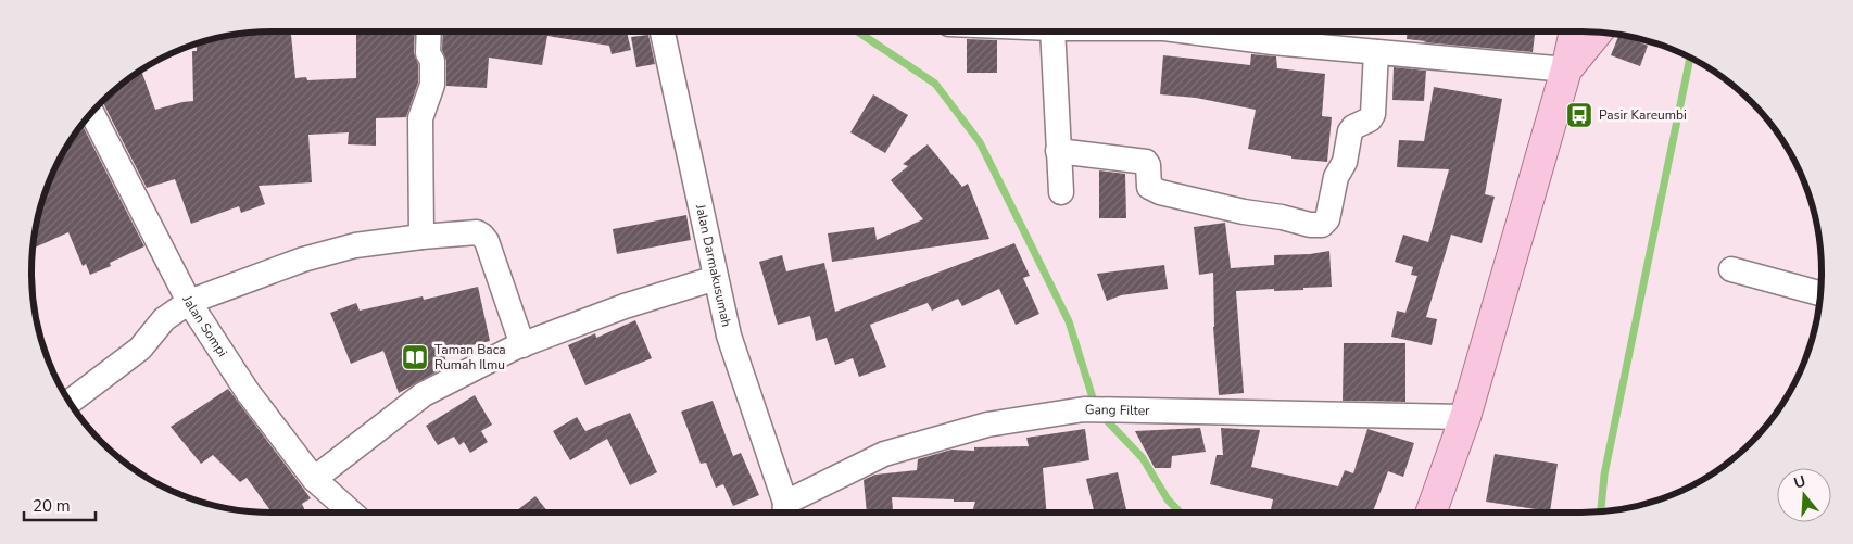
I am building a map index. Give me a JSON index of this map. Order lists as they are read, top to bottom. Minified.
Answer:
{"streets":{"street":["Jalan Darmakusumah","Jalan Sompi","Gang Filter"]},"places":{"bus stop":["Pasir Kareumbi"],"library":["Taman Baca Rumah Ilmu"]},"scale_bar":"20 m","north":"top"}
